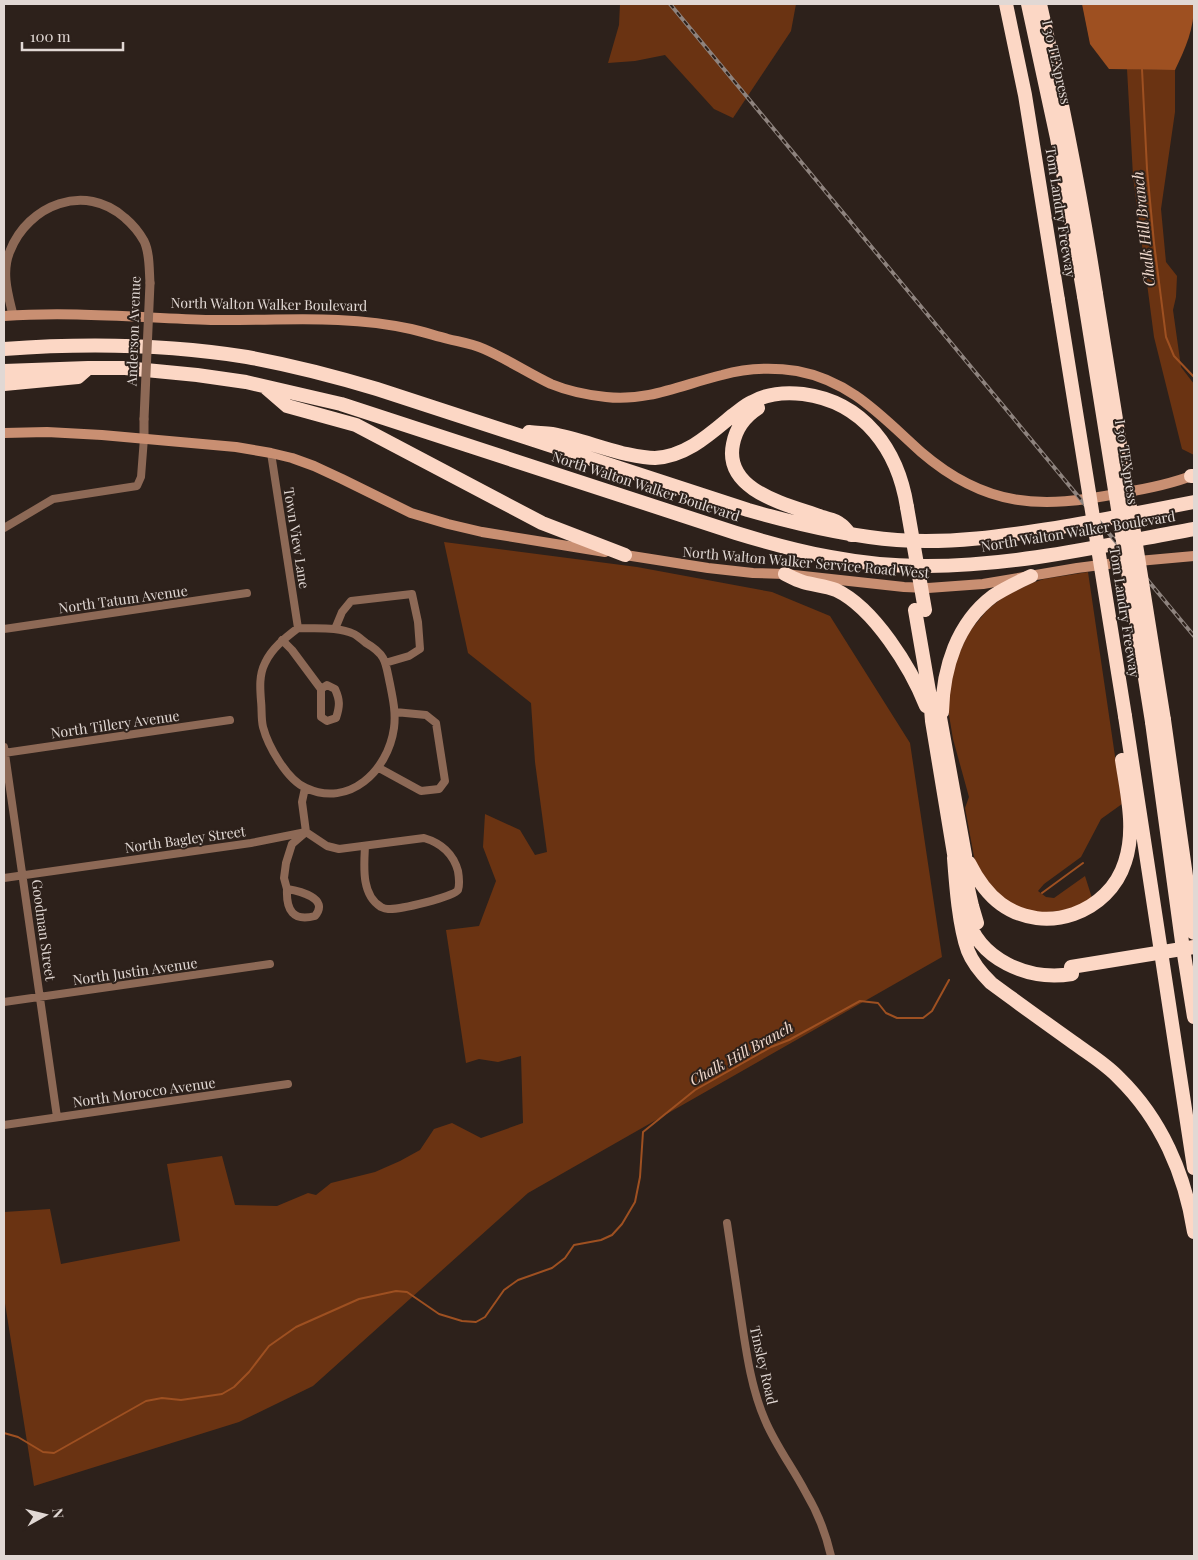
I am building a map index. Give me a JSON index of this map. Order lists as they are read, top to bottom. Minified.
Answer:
{"streets":{"highway":["I 30 TEXpress","Tom Landry Freeway","North Walton Walker Boulevard"],"main road":["North Walton Walker Service Road West"],"street":["Anderson Avenue","Town View Lane","North Tatum Avenue","North Tillery Avenue","North Bagley Street","Goodman Street","North Justin Avenue","North Morocco Avenue","Tinsley Road"]},"crossings":[["I 30 TEXpress","Tom Landry Freeway"],["North Walton Walker Boulevard","Anderson Avenue"],["North Tillery Avenue","Goodman Street"],["North Bagley Street","Goodman Street"],["Goodman Street","North Justin Avenue"],["Goodman Street","North Morocco Avenue"]],"water":["Chalk Hill Branch"],"scale_bar":"100 m","north":"right"}
